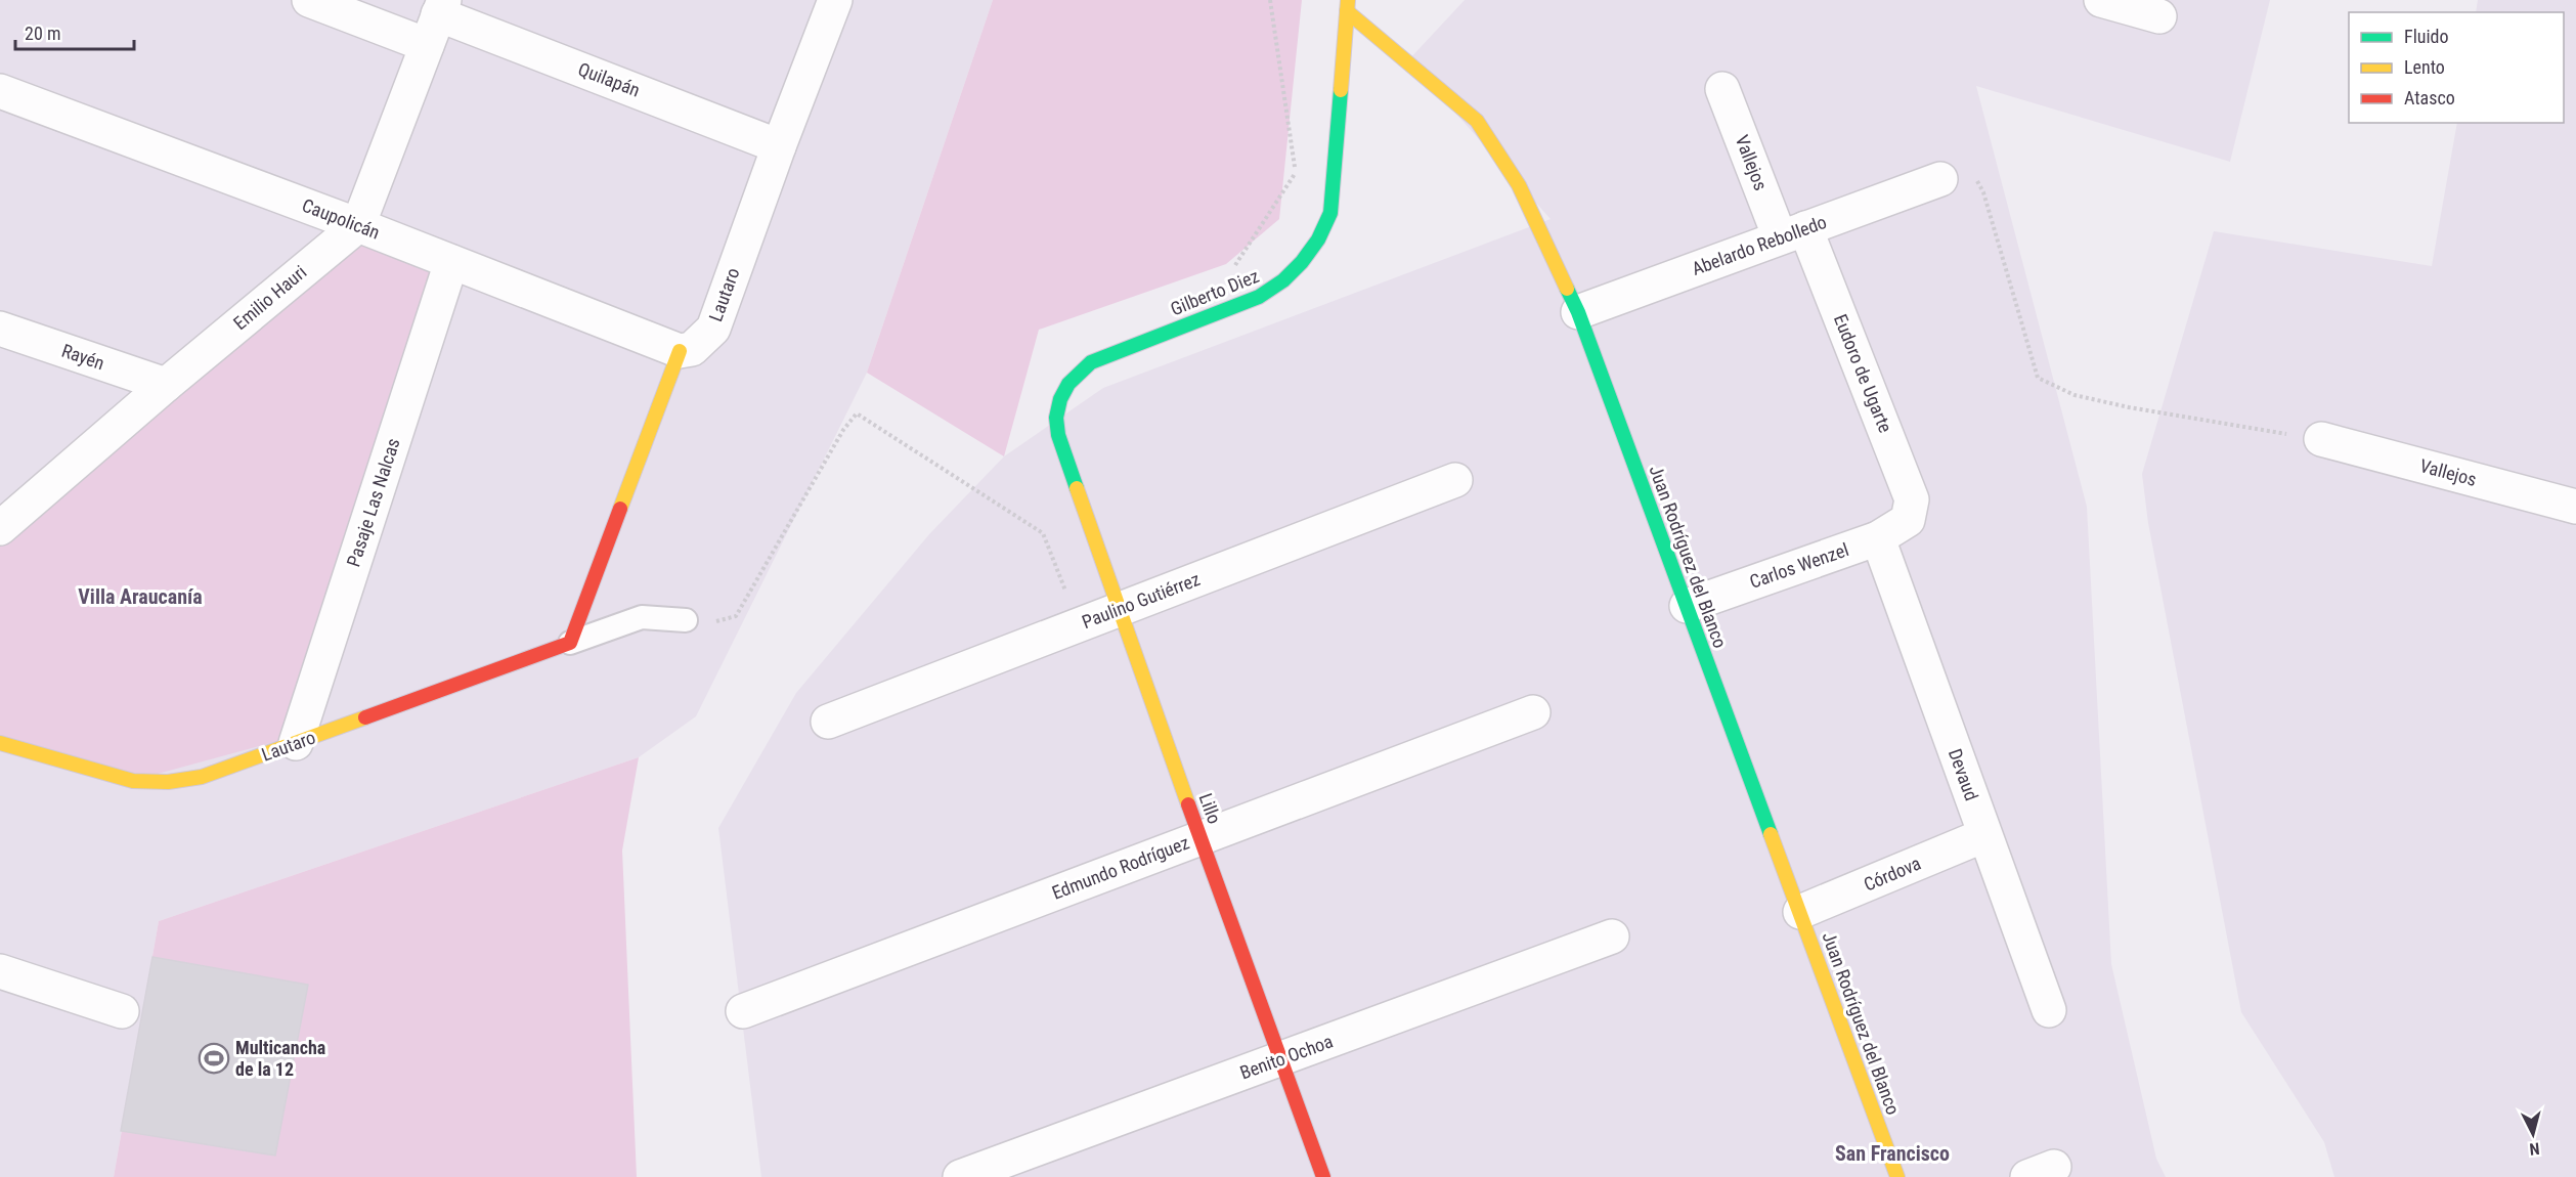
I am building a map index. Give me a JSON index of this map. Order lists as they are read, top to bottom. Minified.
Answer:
{"streets":{"street":["Quilapán","Vallejos","Caupolicán","Abelardo Rebolledo","Gilberto Diez","Lautaro","Emilio Hauri","Rayén","Eudoro de Ugarte","Pasaje Las Nalcas","Juan Rodríguez del Blanco","Carlos Wenzel","Paulino Gutiérrez","Devaud","Lillo","Edmundo Rodríguez","Córdova","Benito Ochoa"]},"crossings":[["Quilapán","Lautaro"],["Quilapán","Emilio Hauri"],["Vallejos","Abelardo Rebolledo"],["Vallejos","Eudoro de Ugarte"],["Caupolicán","Lautaro"],["Caupolicán","Emilio Hauri"],["Caupolicán","Pasaje Las Nalcas"],["Abelardo Rebolledo","Eudoro de Ugarte"],["Abelardo Rebolledo","Juan Rodríguez del Blanco"],["Gilberto Diez","Juan Rodríguez del Blanco"],["Gilberto Diez","Lillo"],["Lautaro","Pasaje Las Nalcas"],["Emilio Hauri","Rayén"],["Eudoro de Ugarte","Carlos Wenzel"],["Juan Rodríguez del Blanco","Carlos Wenzel"],["Juan Rodríguez del Blanco","Córdova"],["Carlos Wenzel","Devaud"],["Paulino Gutiérrez","Lillo"],["Devaud","Córdova"],["Lillo","Edmundo Rodríguez"],["Lillo","Benito Ochoa"]],"districts":["Villa Araucanía","San Francisco"],"places":{"sports":["Multicancha de la 12"]},"legend":["Fluido","Lento","Atasco"],"scale_bar":"20 m","north":"bottom"}
